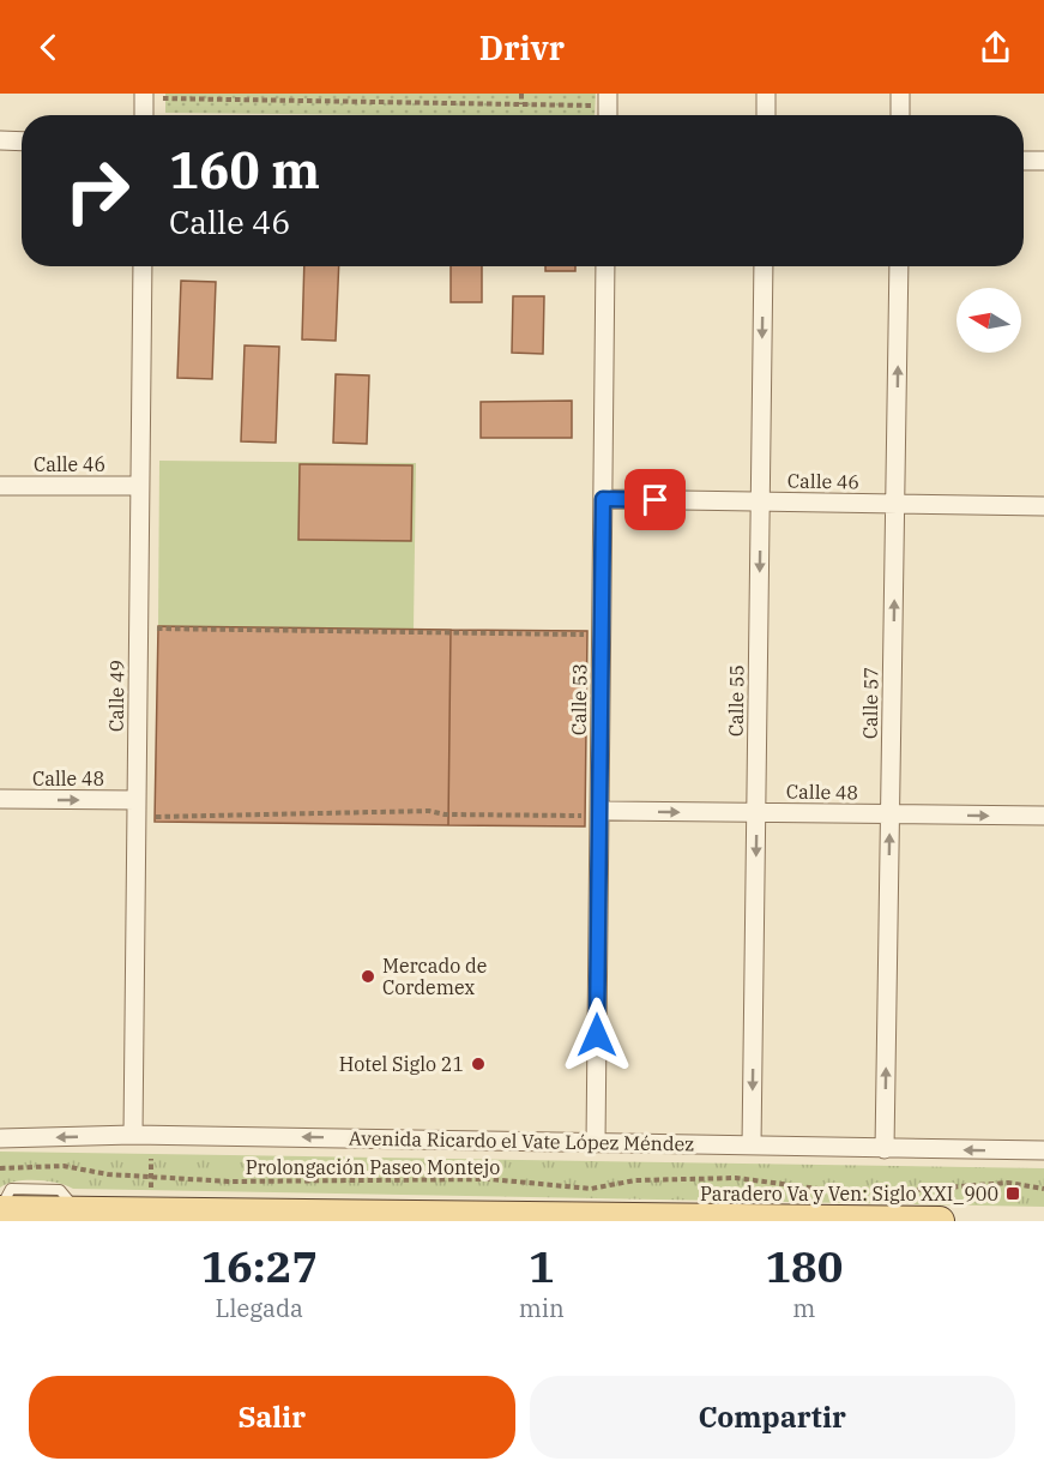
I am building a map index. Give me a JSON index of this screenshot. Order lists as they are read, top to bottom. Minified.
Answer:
{"streets":{"street":["Calle 46","Calle 49","Calle 53","Calle 55","Calle 57","Calle 48","Avenida Ricardo el Vate López Méndez"],"path":["Prolongación Paseo Montejo"]},"crossings":[["Calle 46","Calle 49"],["Calle 46","Calle 53"],["Calle 46","Calle 55"],["Calle 46","Calle 57"],["Calle 49","Calle 48"],["Calle 49","Avenida Ricardo el Vate López Méndez"],["Calle 53","Calle 48"],["Calle 53","Avenida Ricardo el Vate López Méndez"],["Calle 55","Calle 48"],["Calle 55","Avenida Ricardo el Vate López Méndez"],["Calle 57","Calle 48"],["Calle 57","Avenida Ricardo el Vate López Méndez"]],"one_way":["Calle 55","Calle 57","Calle 48","Avenida Ricardo el Vate López Méndez"],"places":{"other":["Mercado de Cordemex","Hotel Siglo 21"],"transit":["Paradero Va y Ven: Siglo XXI_900"]},"north":"left","page":{"header":"Drivr","turn":["160 m","Calle 46"],"eta":["16:27","Llegada","1","min","180","m"],"buttons":["Salir","Compartir"]}}
